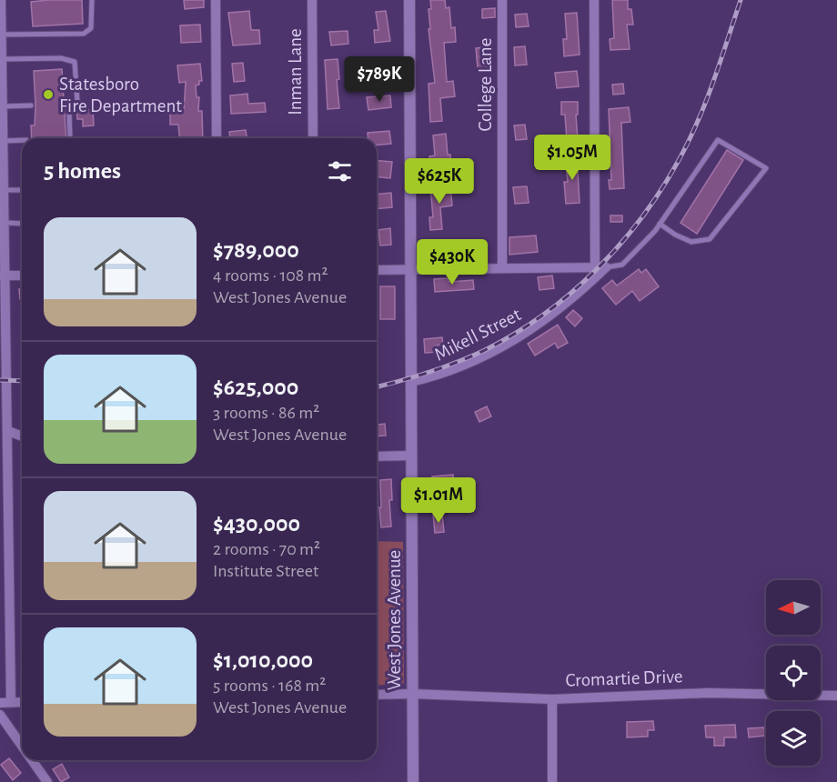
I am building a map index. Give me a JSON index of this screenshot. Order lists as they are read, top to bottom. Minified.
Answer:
{"streets":{"street":["Inman Lane","College Lane","Mikell Street","West Jones Avenue","Cromartie Drive"]},"crossings":[["Mikell Street","West Jones Avenue"],["West Jones Avenue","Cromartie Drive"]],"places":["Statesboro Fire Department"],"north":"left","page":{"price":["$789K","$1.05M","$625K","$430K","$1.01M"],"heading":"5 homes","list":[{"name":"$789,000","note":"4 rooms · 108 m² · West Jones Avenue"},{"name":"$625,000","note":"3 rooms · 86 m² · West Jones Avenue"},{"name":"$430,000","note":"2 rooms · 70 m² · Institute Street"},{"name":"$1,010,000","note":"5 rooms · 168 m² · West Jones Avenue"}]}}
